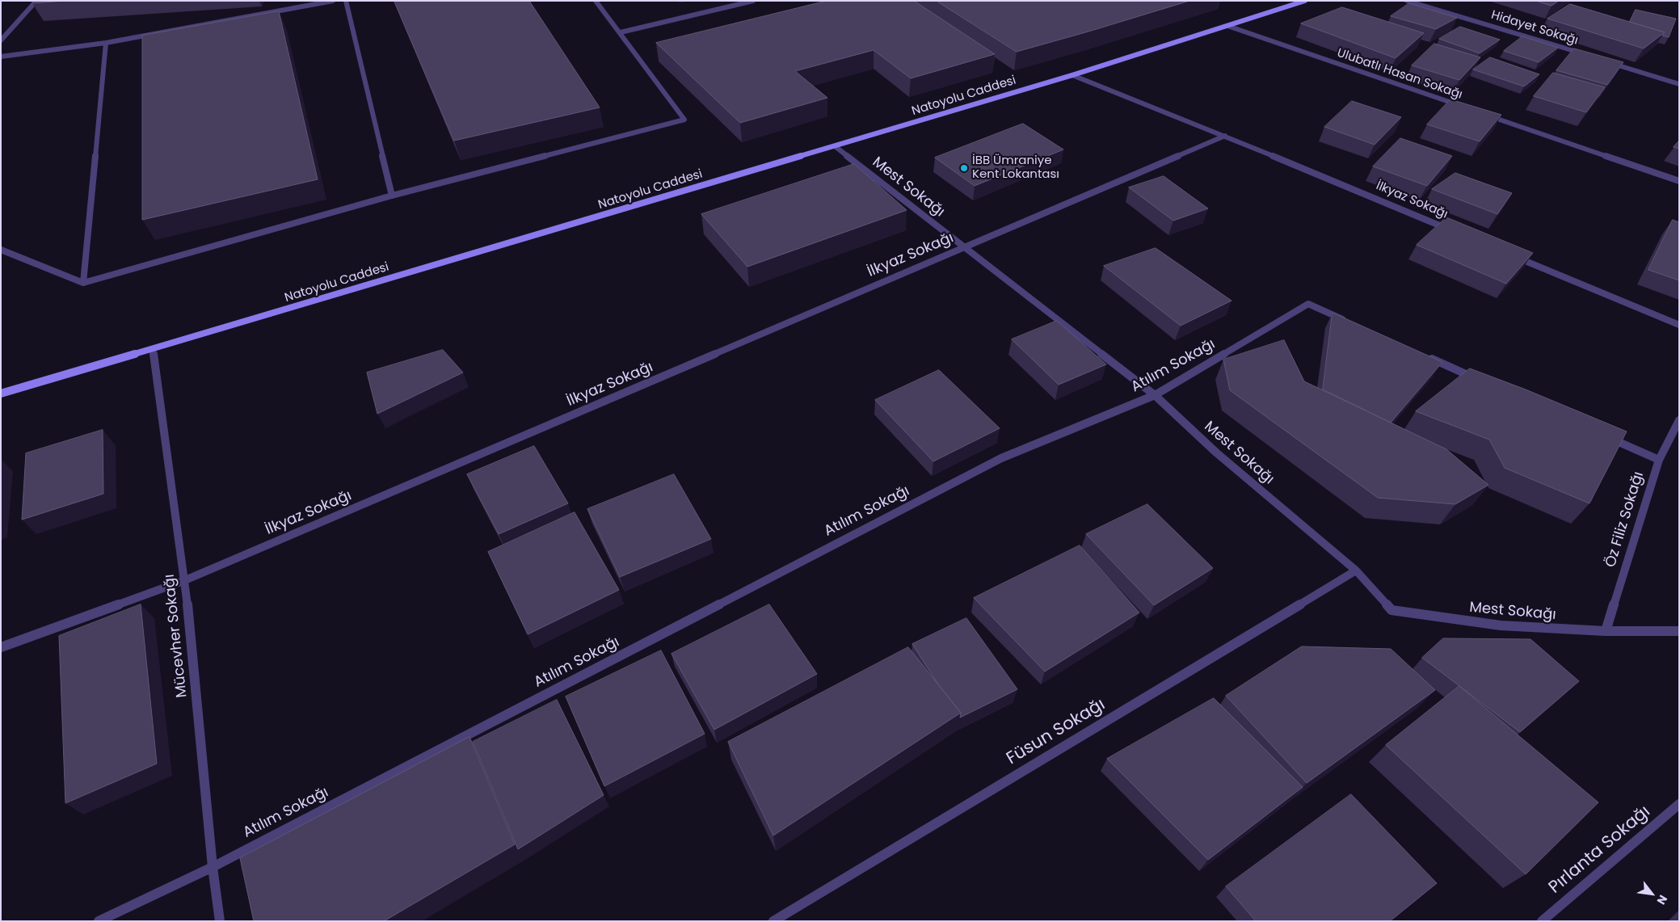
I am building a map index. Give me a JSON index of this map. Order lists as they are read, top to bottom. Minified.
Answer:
{"streets":{"main road":["Natoyolu Caddesi"],"street":["Hidayet Sokağı","Ulubatlı Hasan Sokağı","Mest Sokağı","İlkyaz Sokağı","Atılım Sokağı","Öz Filiz Sokağı","Mücevher Sokağı","Füsun Sokağı","Pırlanta Sokağı"]},"crossings":[["Ulubatlı Hasan Sokağı","Natoyolu Caddesi"],["Natoyolu Caddesi","Mest Sokağı"],["Natoyolu Caddesi","İlkyaz Sokağı"],["Natoyolu Caddesi","Mücevher Sokağı"],["Mest Sokağı","İlkyaz Sokağı"],["Mest Sokağı","Atılım Sokağı"],["Mest Sokağı","Öz Filiz Sokağı"],["Mest Sokağı","Füsun Sokağı"],["İlkyaz Sokağı","Mücevher Sokağı"],["Atılım Sokağı","Mücevher Sokağı"]],"places":["İBB Ümraniye Kent Lokantası"],"north":"bottom right"}
